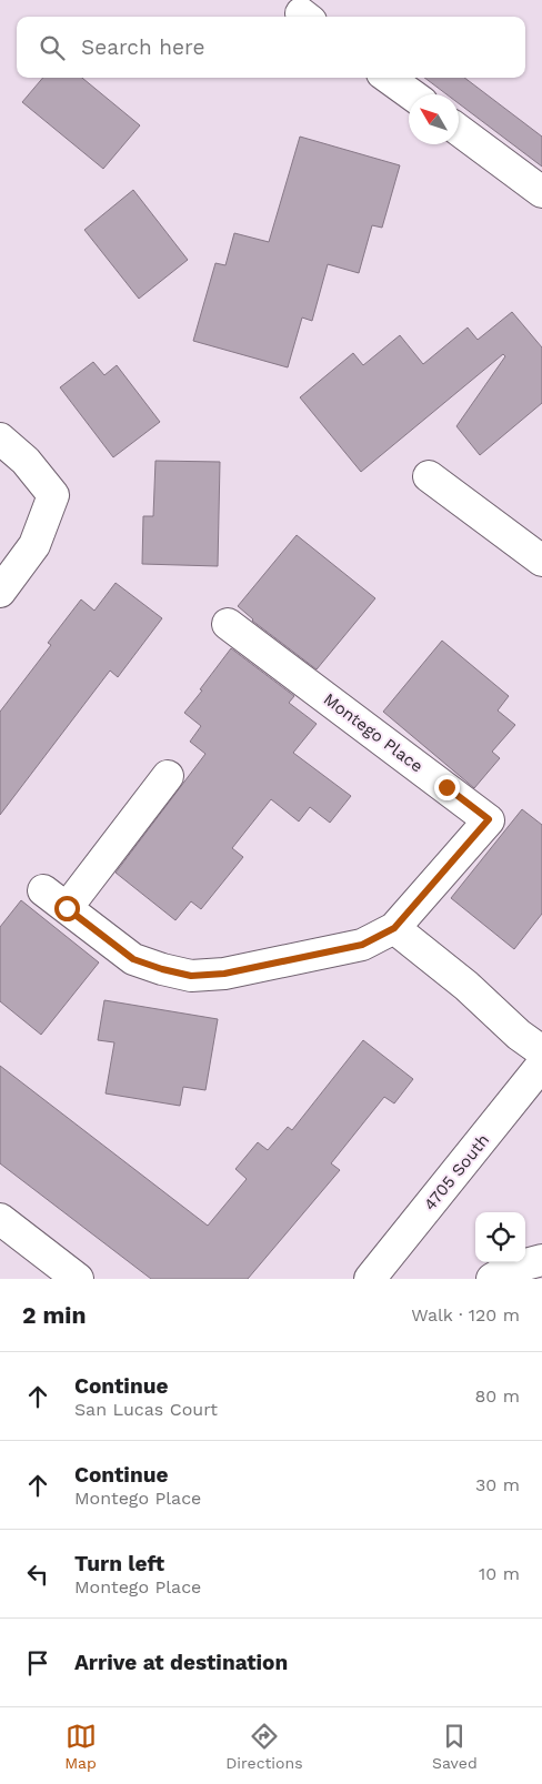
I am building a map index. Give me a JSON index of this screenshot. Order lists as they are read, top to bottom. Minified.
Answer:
{"streets":{"street":["Montego Place","4705 South"]},"north":"top left","page":{"search":"Search here","heading":["2 min","Walk · 120 m"],"list":[["Continue","San Lucas Court","80 m"],["Continue","Montego Place","30 m"],["Turn left","Montego Place","10 m"],"Arrive at destination"],"nav":["Map","Directions","Saved"]}}
